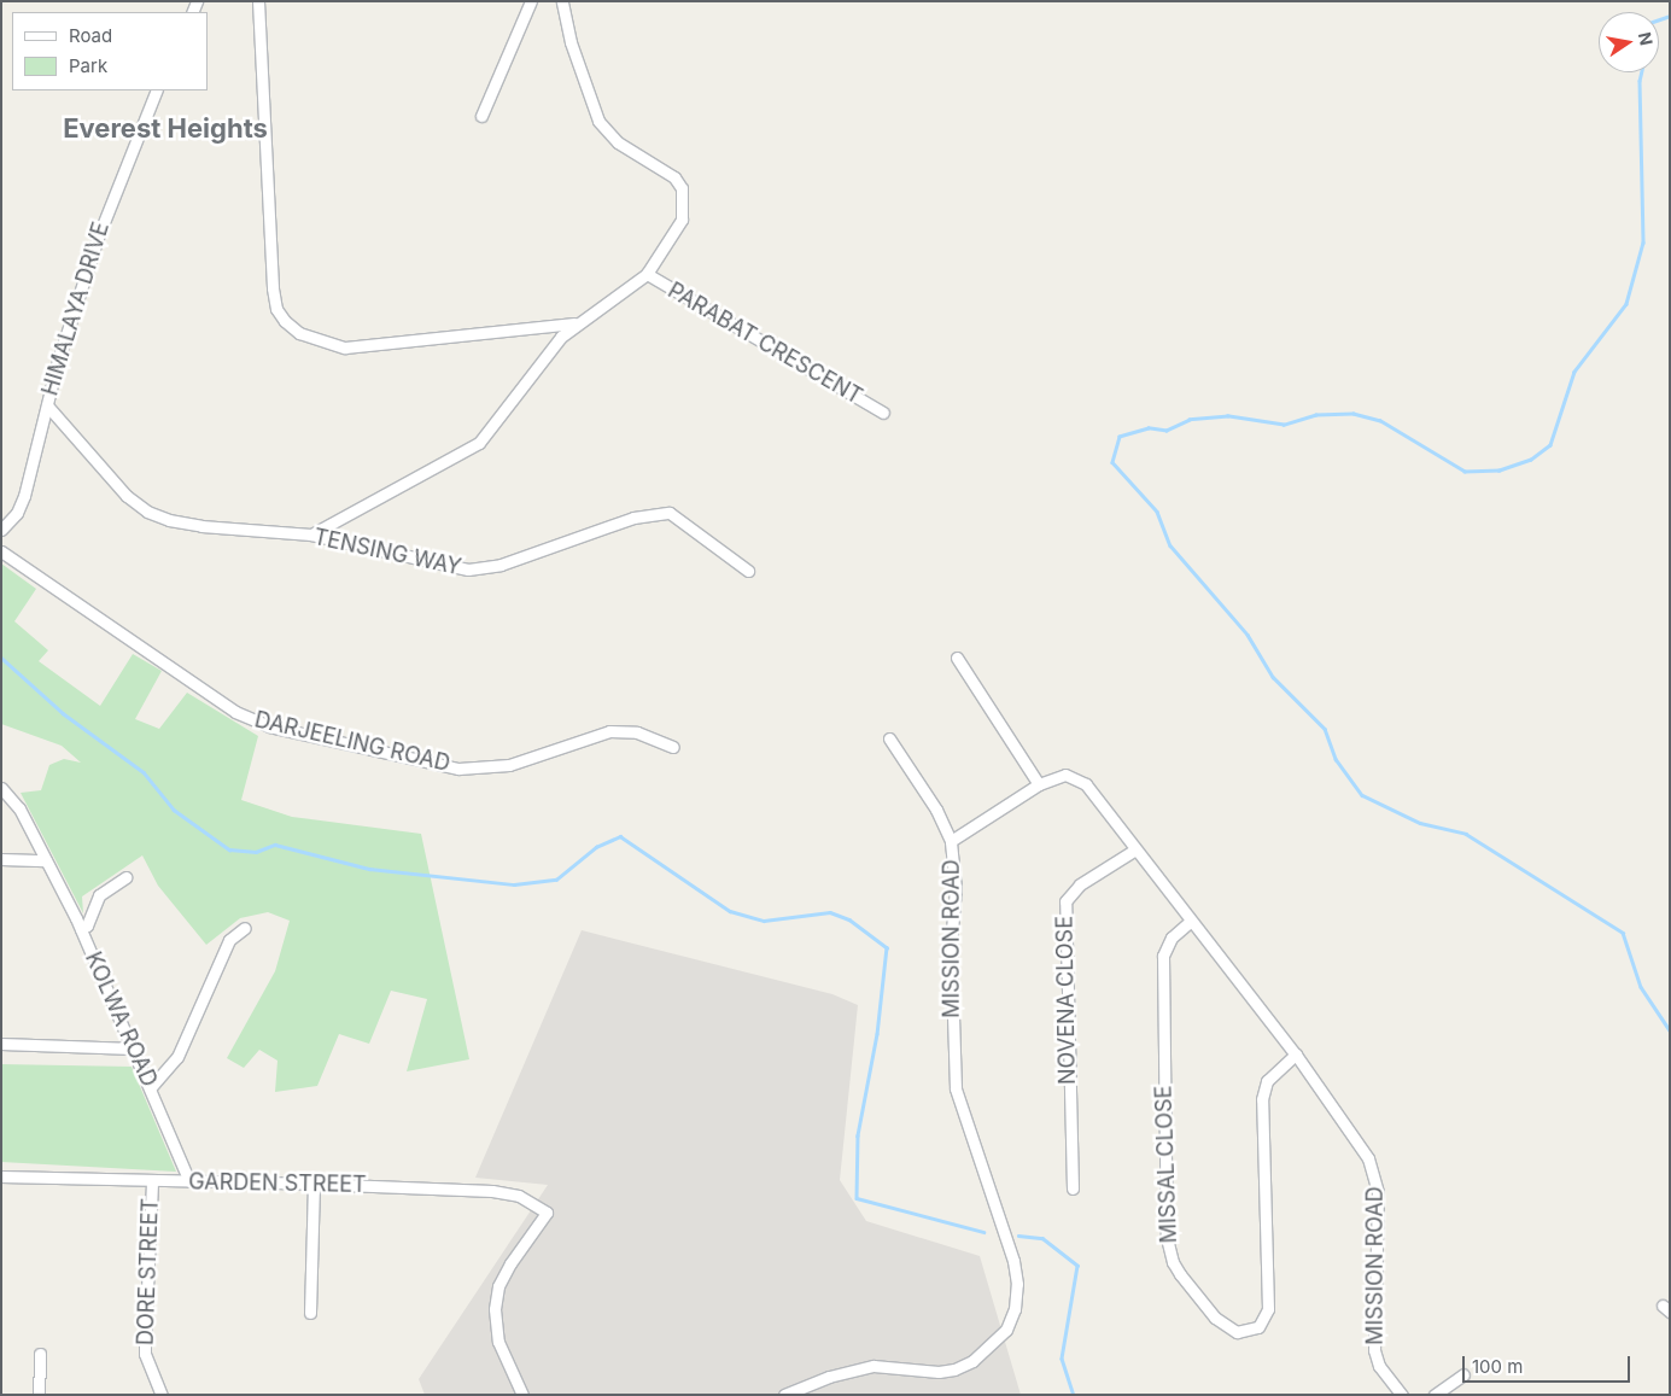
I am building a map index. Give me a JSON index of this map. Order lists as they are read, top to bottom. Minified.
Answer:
{"streets":{"street":["HIMALAYA DRIVE","PARABAT CRESCENT","TENSING WAY","DARJEELING ROAD","MISSION ROAD","NOVENA CLOSE","KOLWA ROAD","MISSAL CLOSE","GARDEN STREET","DORE STREET"]},"crossings":[["HIMALAYA DRIVE","TENSING WAY"],["PARABAT CRESCENT","TENSING WAY"],["MISSION ROAD","NOVENA CLOSE"],["MISSION ROAD","MISSAL CLOSE"],["KOLWA ROAD","GARDEN STREET"],["GARDEN STREET","DORE STREET"]],"districts":["Everest Heights"],"legend":["Road","Park"],"scale_bar":"100 m","north":"right"}
